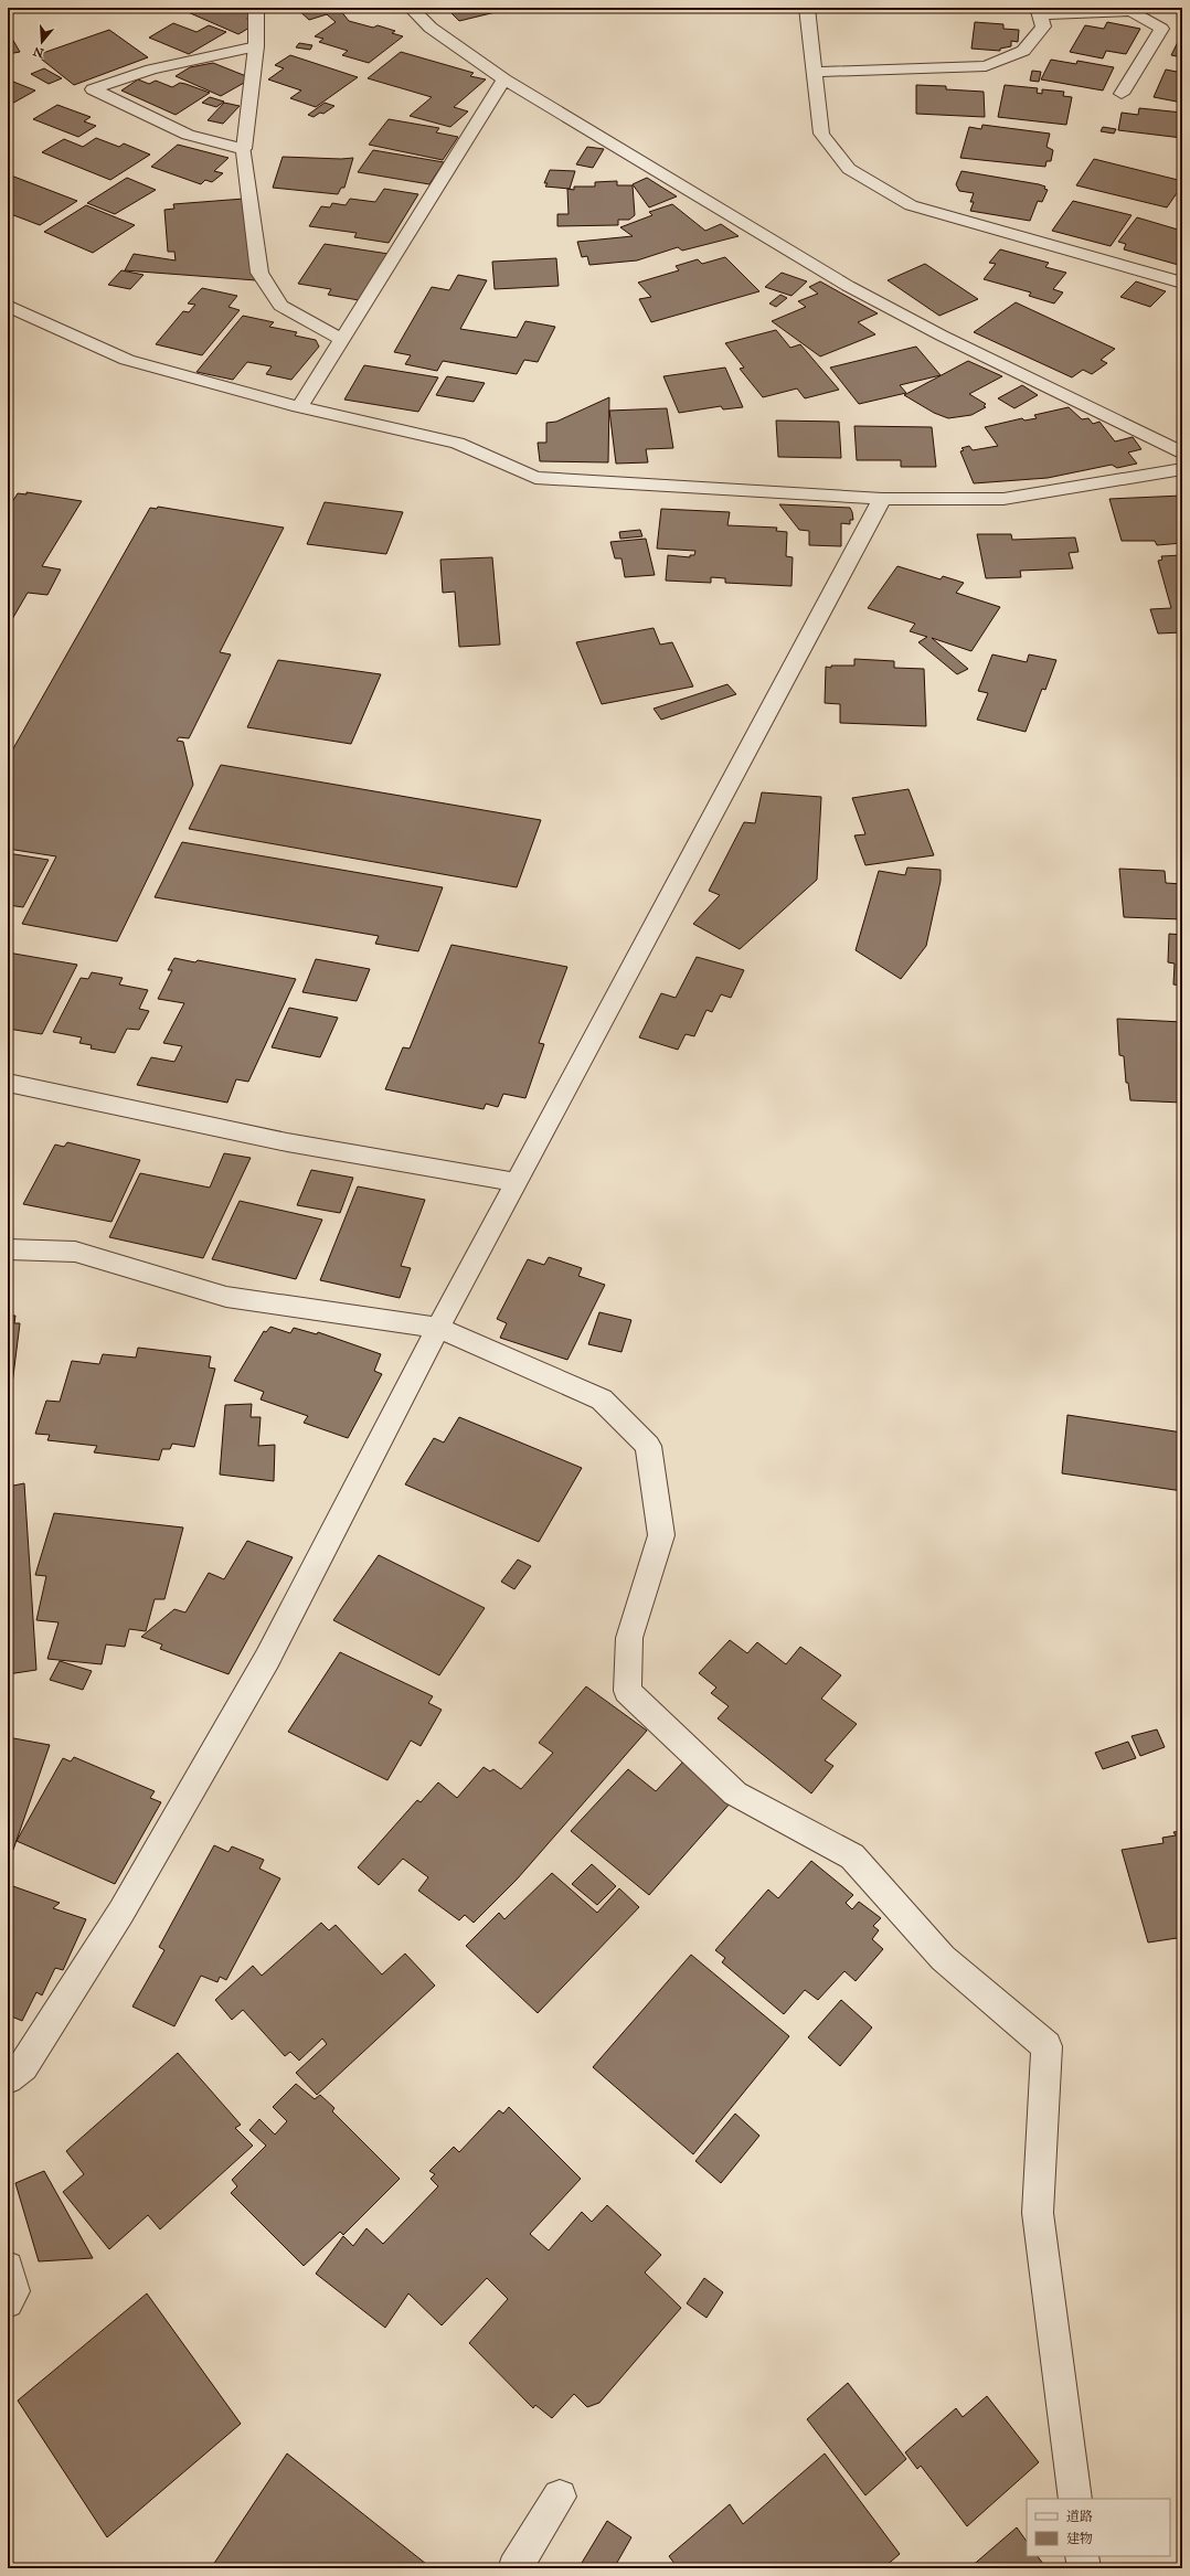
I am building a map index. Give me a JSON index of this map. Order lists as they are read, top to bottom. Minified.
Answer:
{"legend":["道路","建物"],"north":"bottom"}
